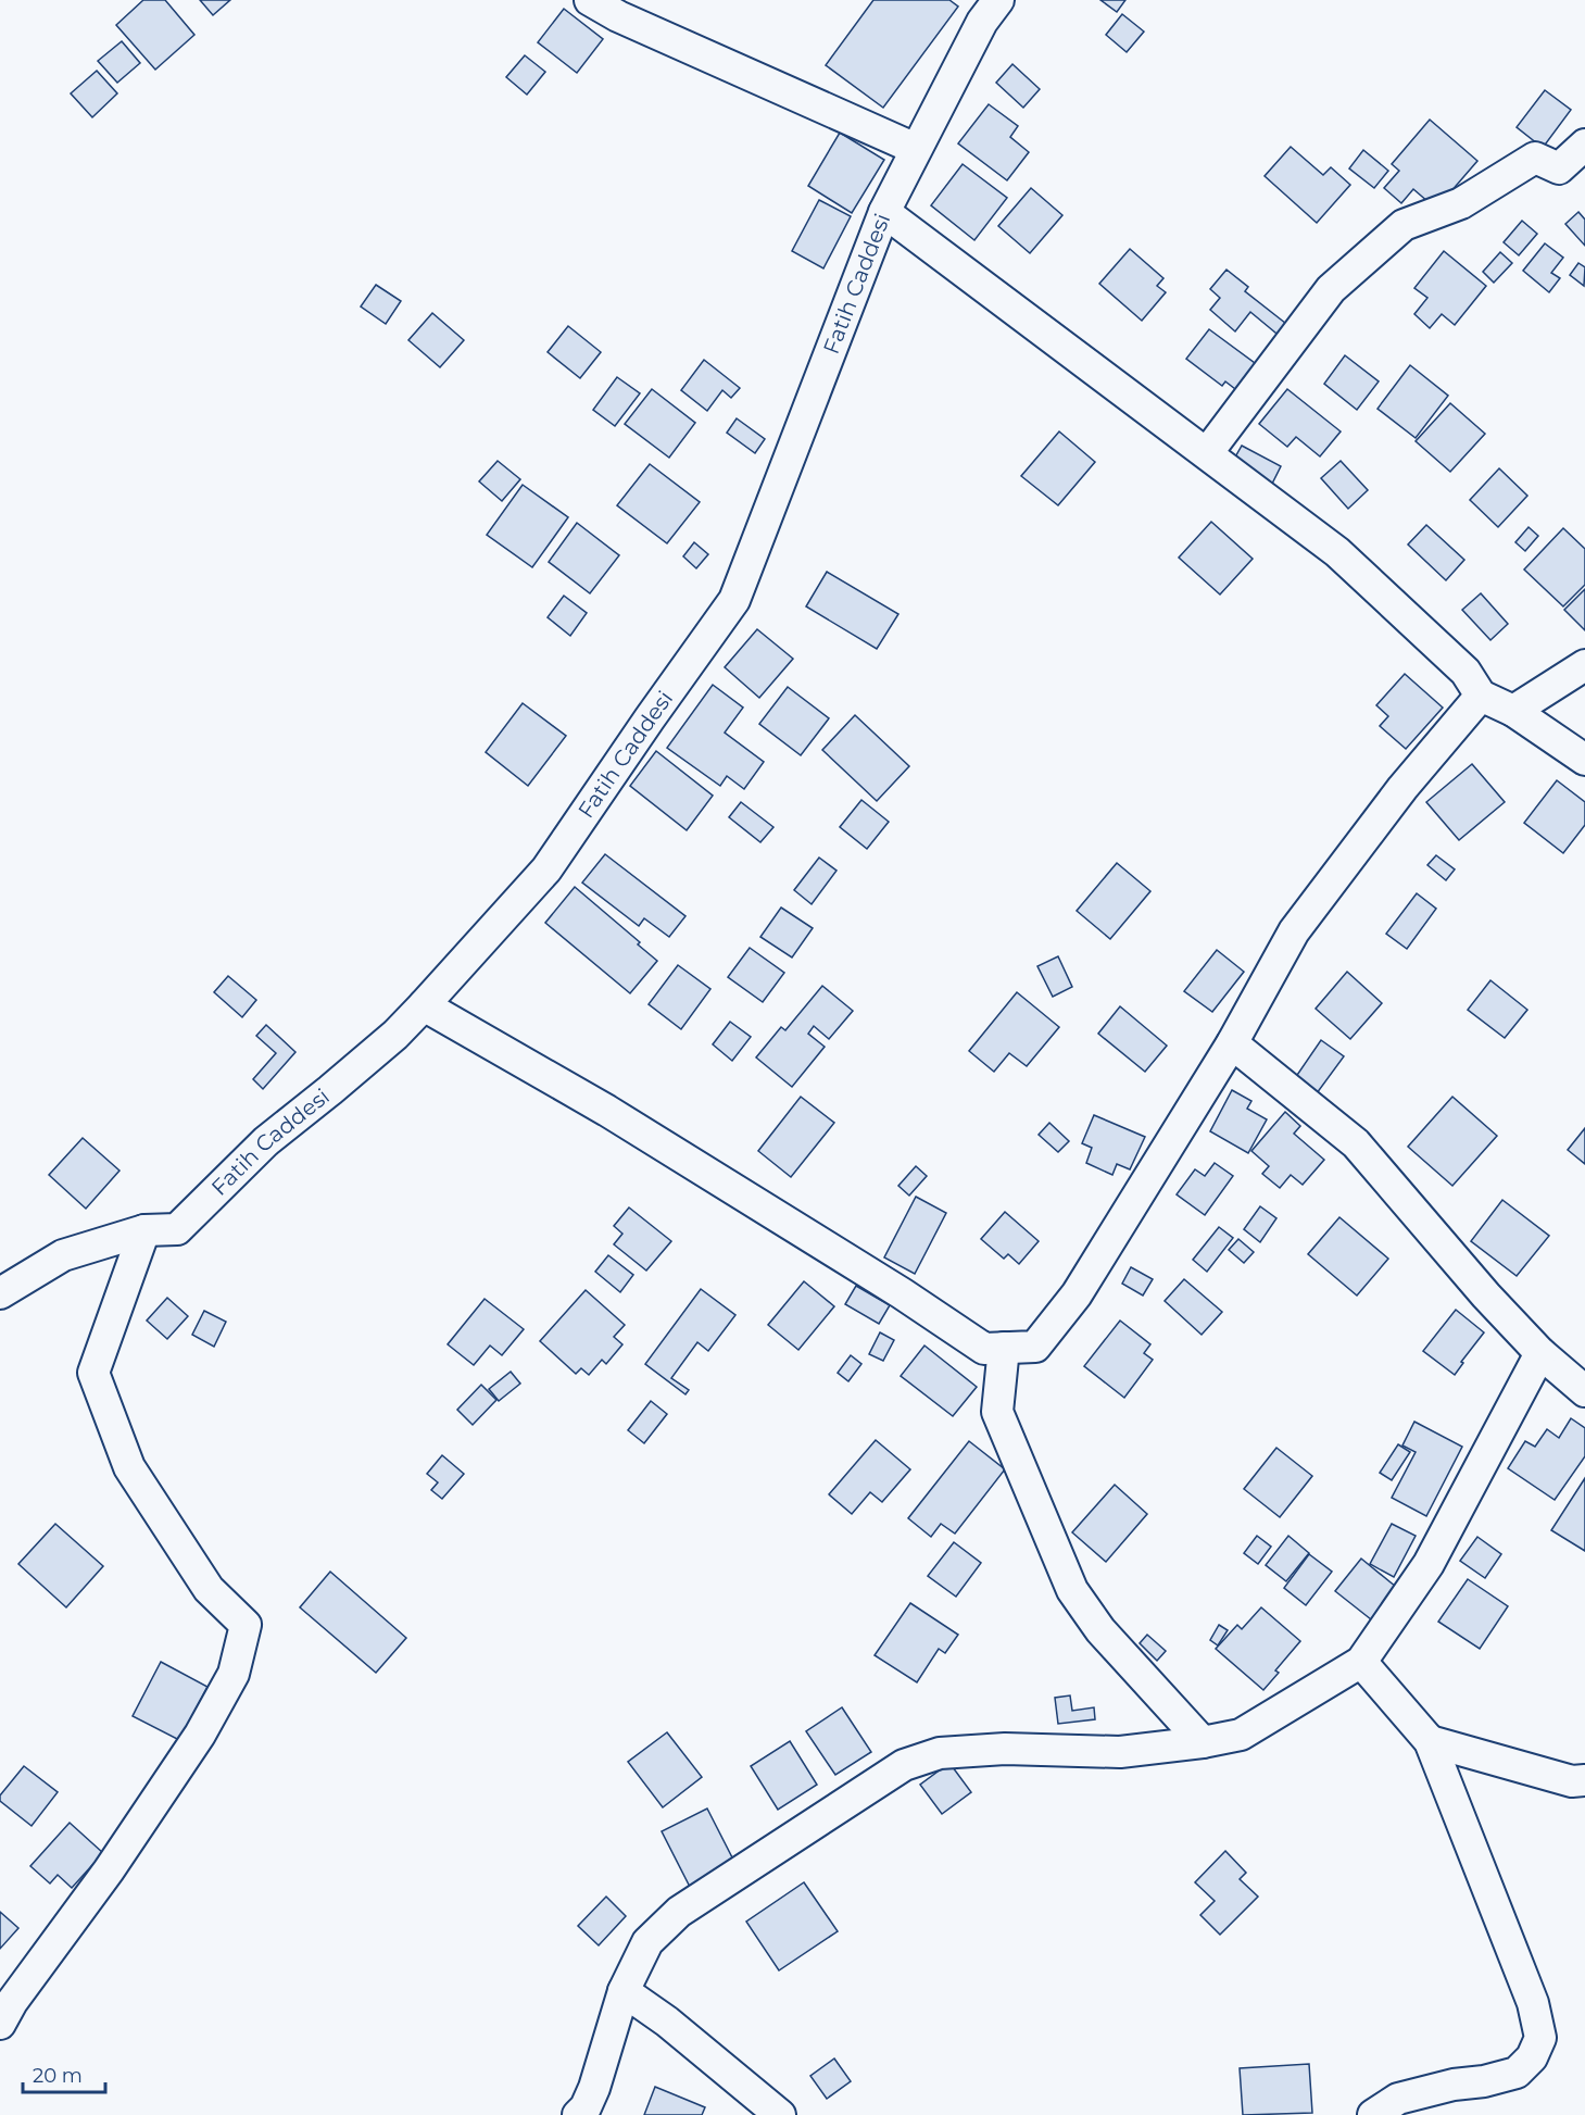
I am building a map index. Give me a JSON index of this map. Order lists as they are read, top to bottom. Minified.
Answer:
{"streets":{"street":["Fatih Caddesi"]},"scale_bar":"20 m"}
